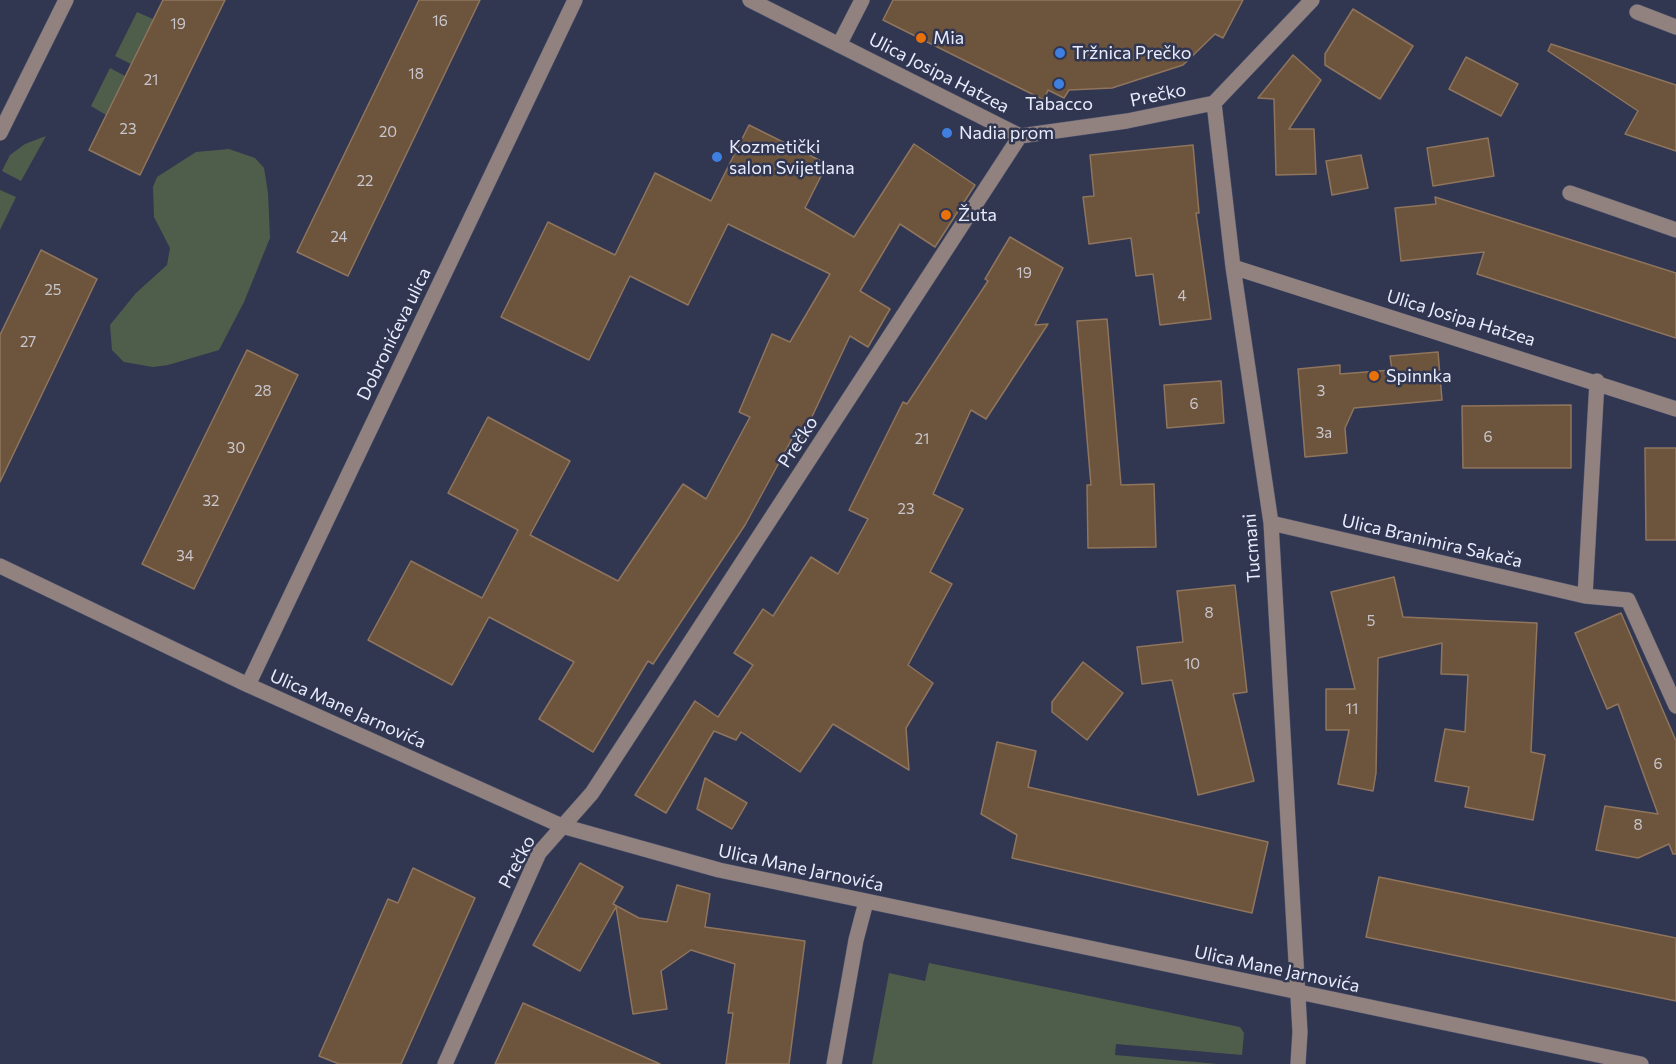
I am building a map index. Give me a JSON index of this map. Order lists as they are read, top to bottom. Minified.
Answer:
{"streets":{"street":["Ulica Josipa Hatzea","Prečko","Dobronićeva ulica","Ulica Branimira Sakača","Tucmani","Ulica Mane Jarnovića"]},"crossings":[["Ulica Josipa Hatzea","Prečko"],["Ulica Josipa Hatzea","Tucmani"],["Prečko","Tucmani"],["Prečko","Ulica Mane Jarnovića"],["Dobronićeva ulica","Ulica Mane Jarnovića"],["Ulica Branimira Sakača","Tucmani"],["Tucmani","Ulica Mane Jarnovića"]],"places":["Mia","Tržnica Prečko","Tabacco","Nadia prom","Kozmetički salon Svijetlana","Žuta","Spinnka"],"house_numbers":["16","19","18","21","23","20","22","24","19","25","4","27","28","3","6","3a","6","21","30","32","23","34","8","5","10","11","6","8"]}
